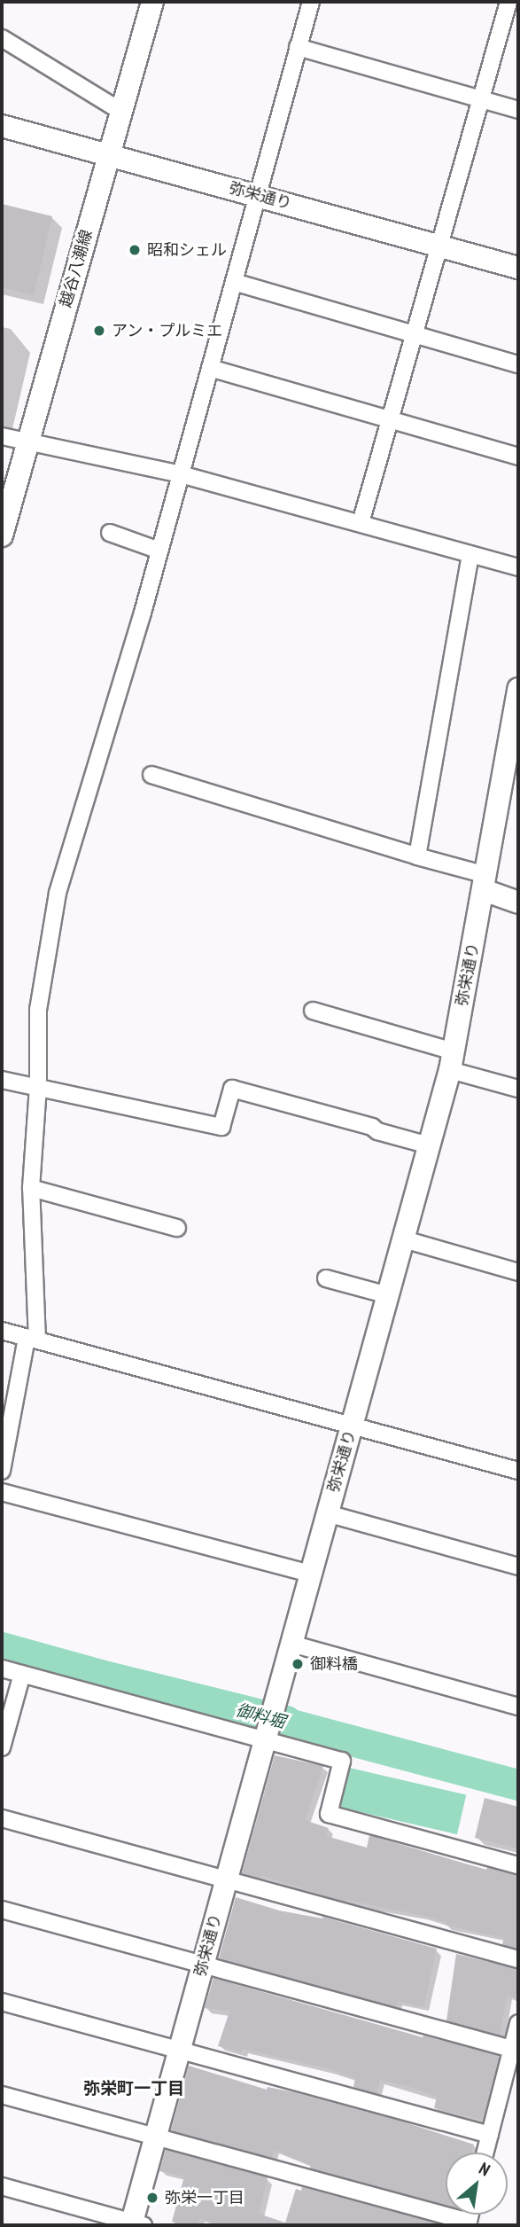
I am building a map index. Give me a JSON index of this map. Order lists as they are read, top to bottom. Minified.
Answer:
{"streets":{"street":["弥栄通り","越谷八潮線"]},"crossings":[["弥栄通り","越谷八潮線"]],"districts":["弥栄町一丁目"],"water":["御料堀"],"places":["昭和シェル","アン・プルミエ","御料橋","弥栄一丁目"],"north":"top right"}
